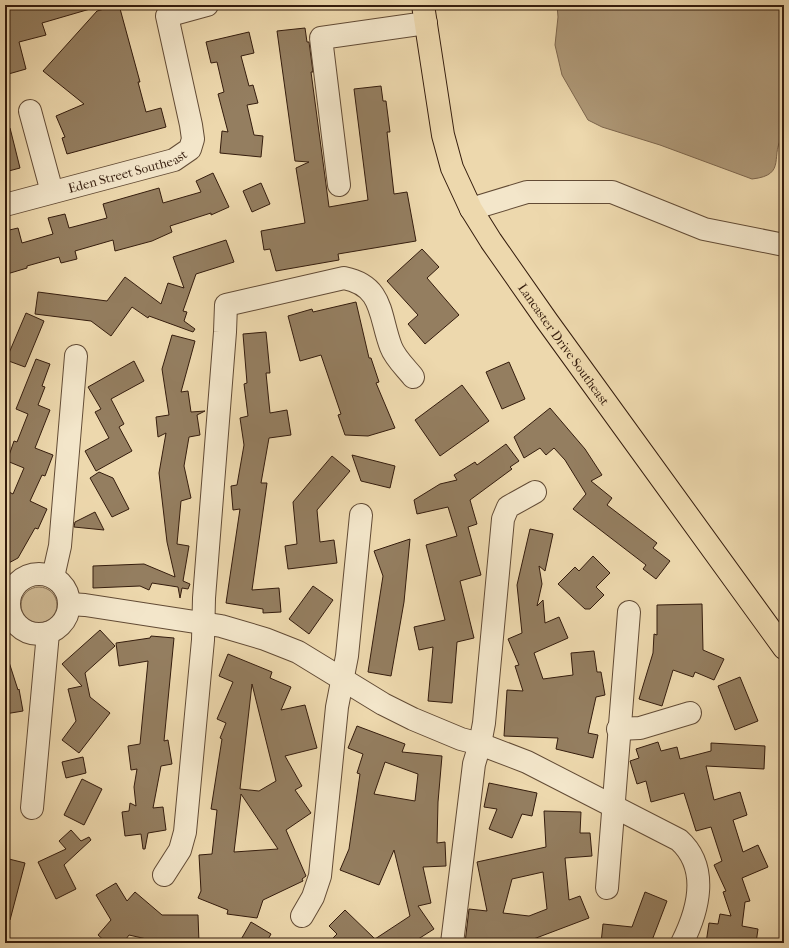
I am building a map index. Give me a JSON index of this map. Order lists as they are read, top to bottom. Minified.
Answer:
{"streets":{"main road":["Lancaster Drive Southeast"],"street":["Eden Street Southeast"]}}
